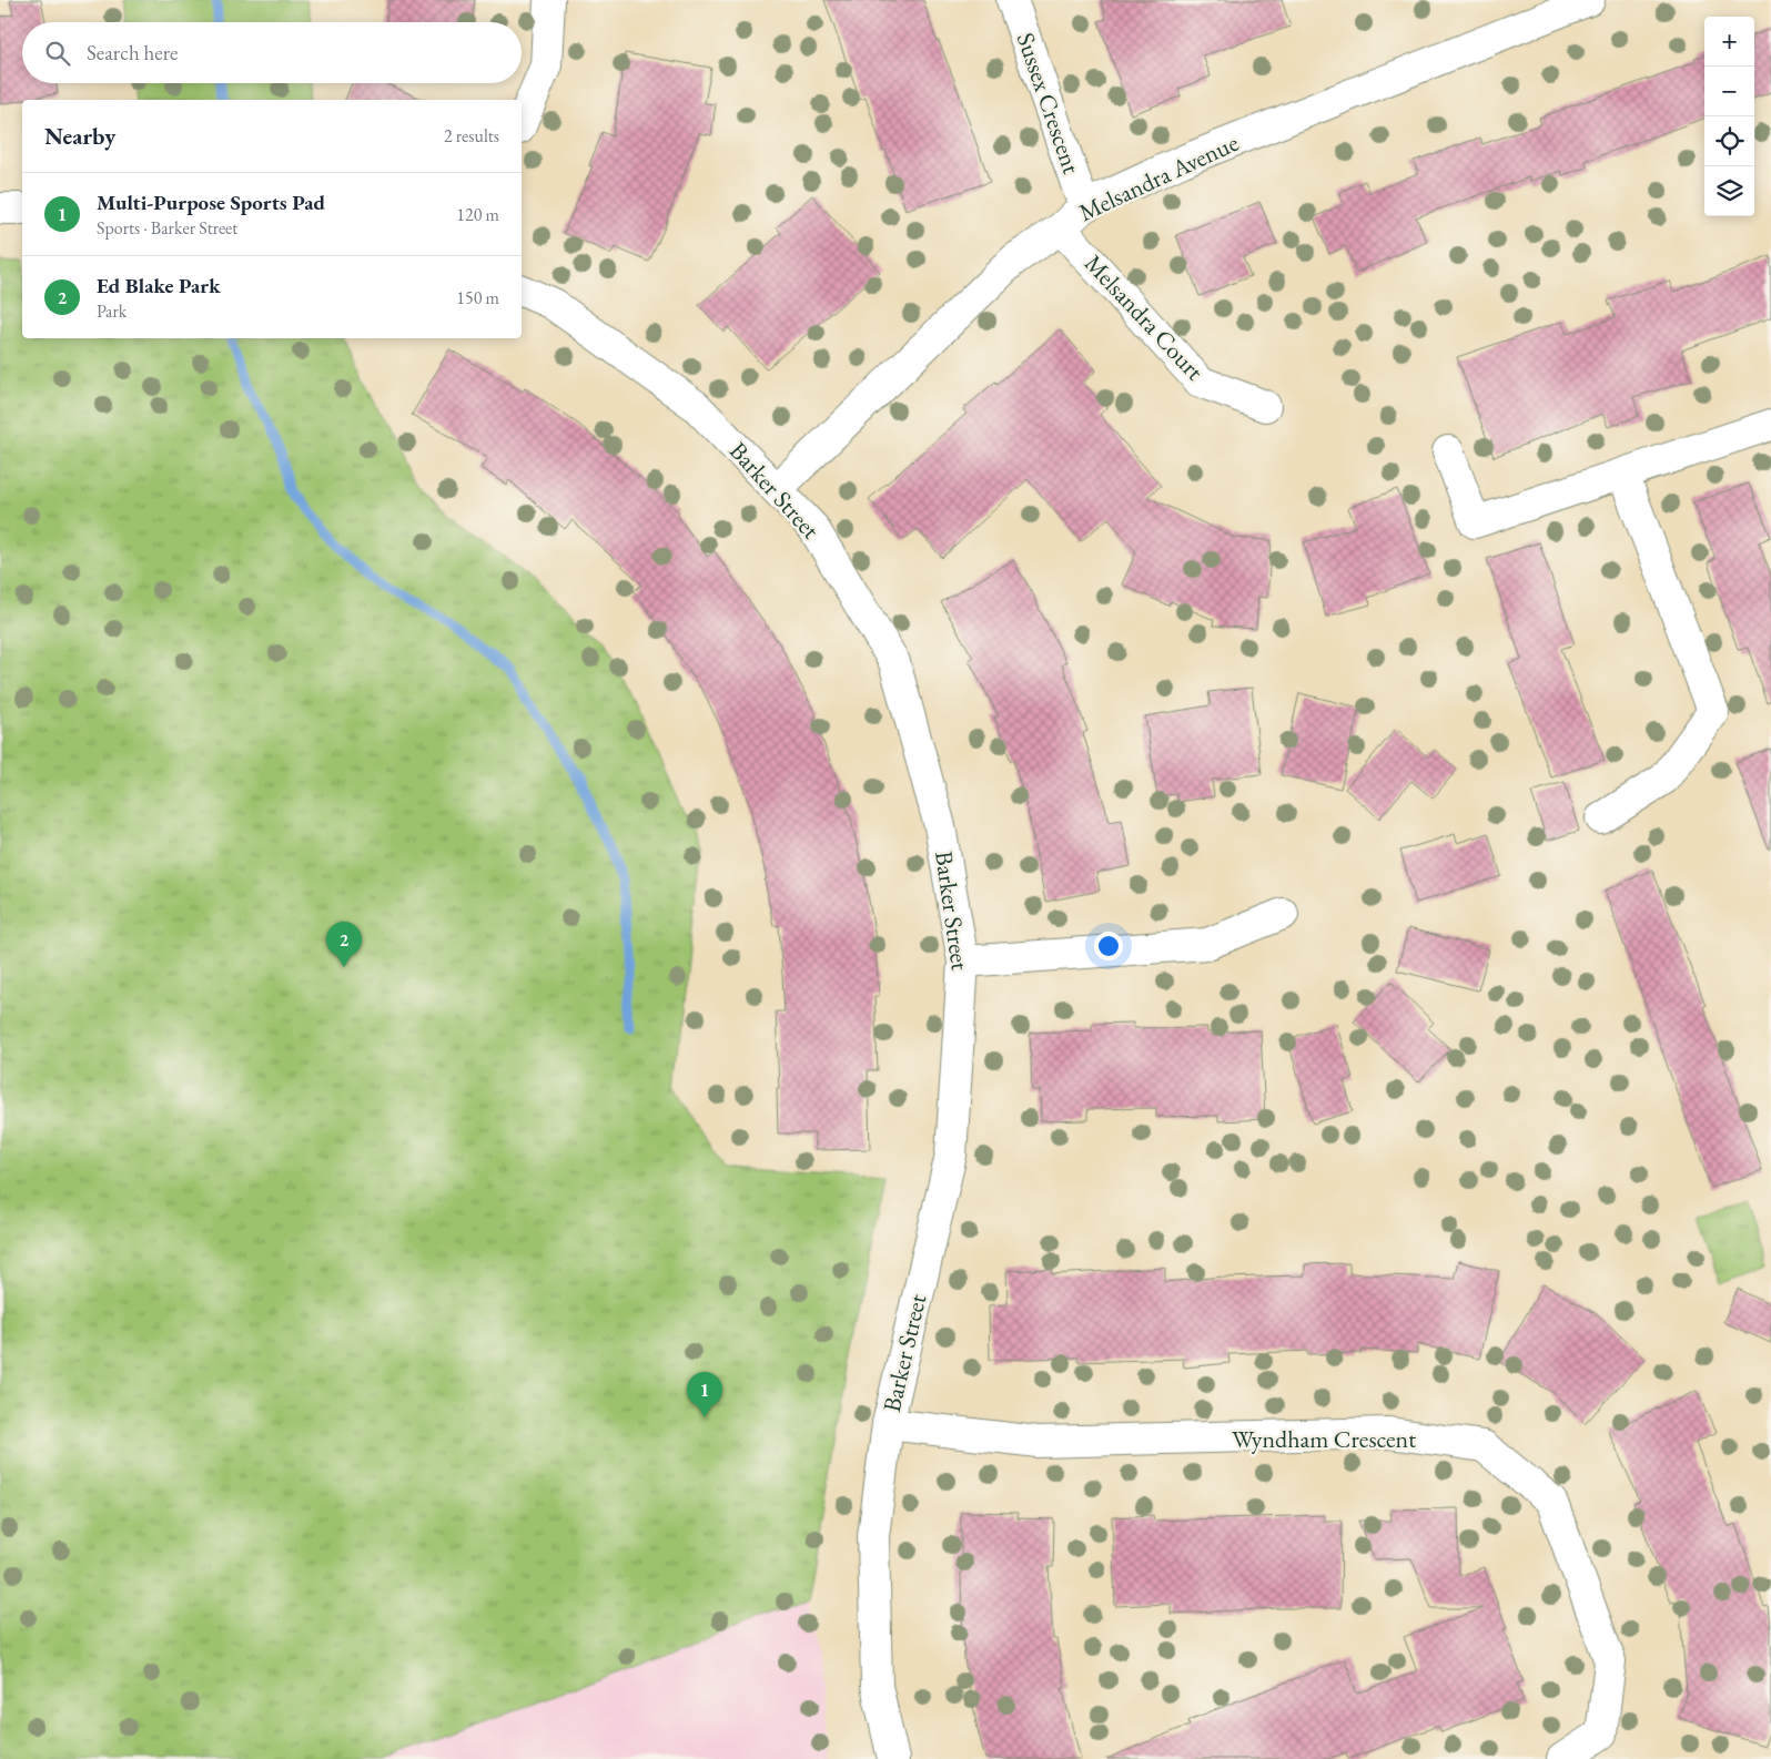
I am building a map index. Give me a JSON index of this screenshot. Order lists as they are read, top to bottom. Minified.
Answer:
{"streets":{"street":["Sussex Crescent","Melsandra Avenue","Melsandra Court","Barker Street","Wyndham Crescent"]},"crossings":[["Sussex Crescent","Melsandra Avenue"],["Melsandra Avenue","Melsandra Court"],["Melsandra Avenue","Barker Street"],["Barker Street","Wyndham Crescent"]],"page":{"map_buttons":["+","−"],"search":"Search here","heading":["Nearby","2 results"],"list":[{"mark":"1","name":"Multi-Purpose Sports Pad","note":"Sports · Barker Street","value":"120 m"},{"mark":"2","name":"Ed Blake Park","note":"Park","value":"150 m"}],"pins":["2","1"]}}
